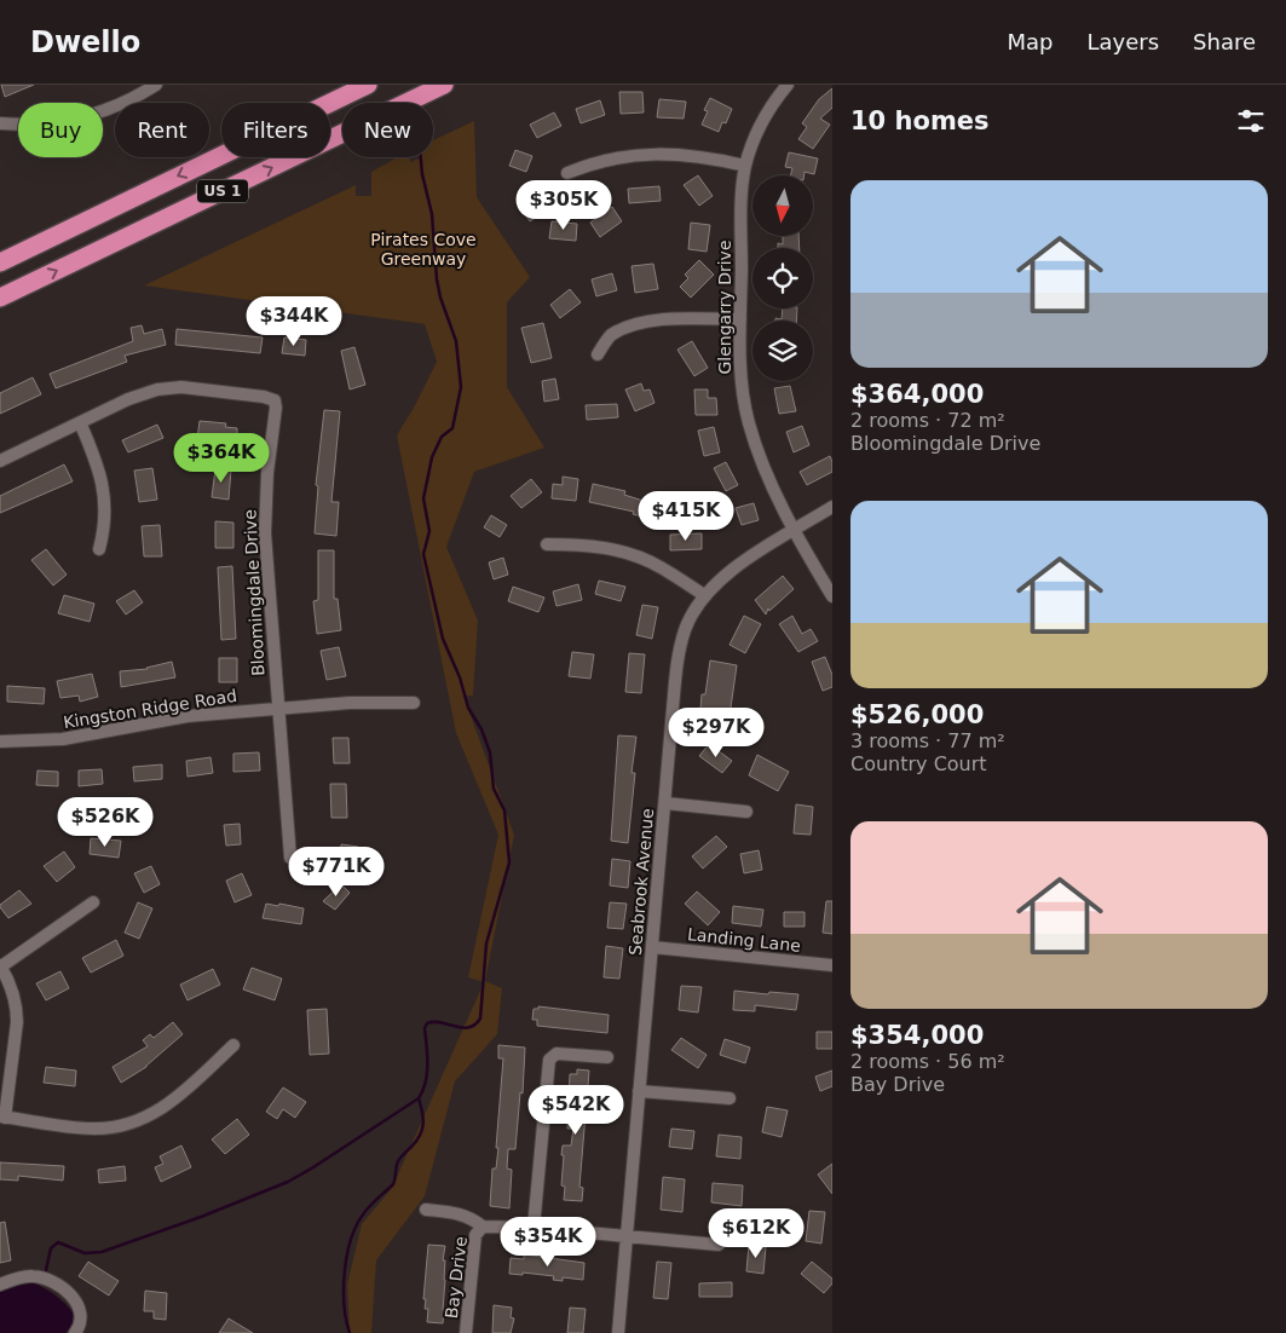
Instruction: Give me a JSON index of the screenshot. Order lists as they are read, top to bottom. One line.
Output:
{"streets":{"highway":["US 1"],"street":["Glengarry Drive","Bloomingdale Drive","Kingston Ridge Road","Seabrook Avenue","Landing Lane","Bay Drive"]},"crossings":[["Glengarry Drive","Seabrook Avenue"],["Bloomingdale Drive","Kingston Ridge Road"],["Seabrook Avenue","Landing Lane"],["Seabrook Avenue","Bay Drive"]],"parks":["Pirates Cove Greenway"],"north":"bottom","page":{"header":"Dwello","nav":["Map","Layers","Share"],"heading":"10 homes","chip":["Buy","Rent","Filters","New"],"list":[{"name":"$364,000","note":"2 rooms · 72 m² · Bloomingdale Drive"},{"name":"$526,000","note":"3 rooms · 77 m² · Country Court"},{"name":"$354,000","note":"2 rooms · 56 m² · Bay Drive"}],"price":["$305K","$344K","$364K","$415K","$297K","$526K","$771K","$542K","$612K","$354K"]}}
